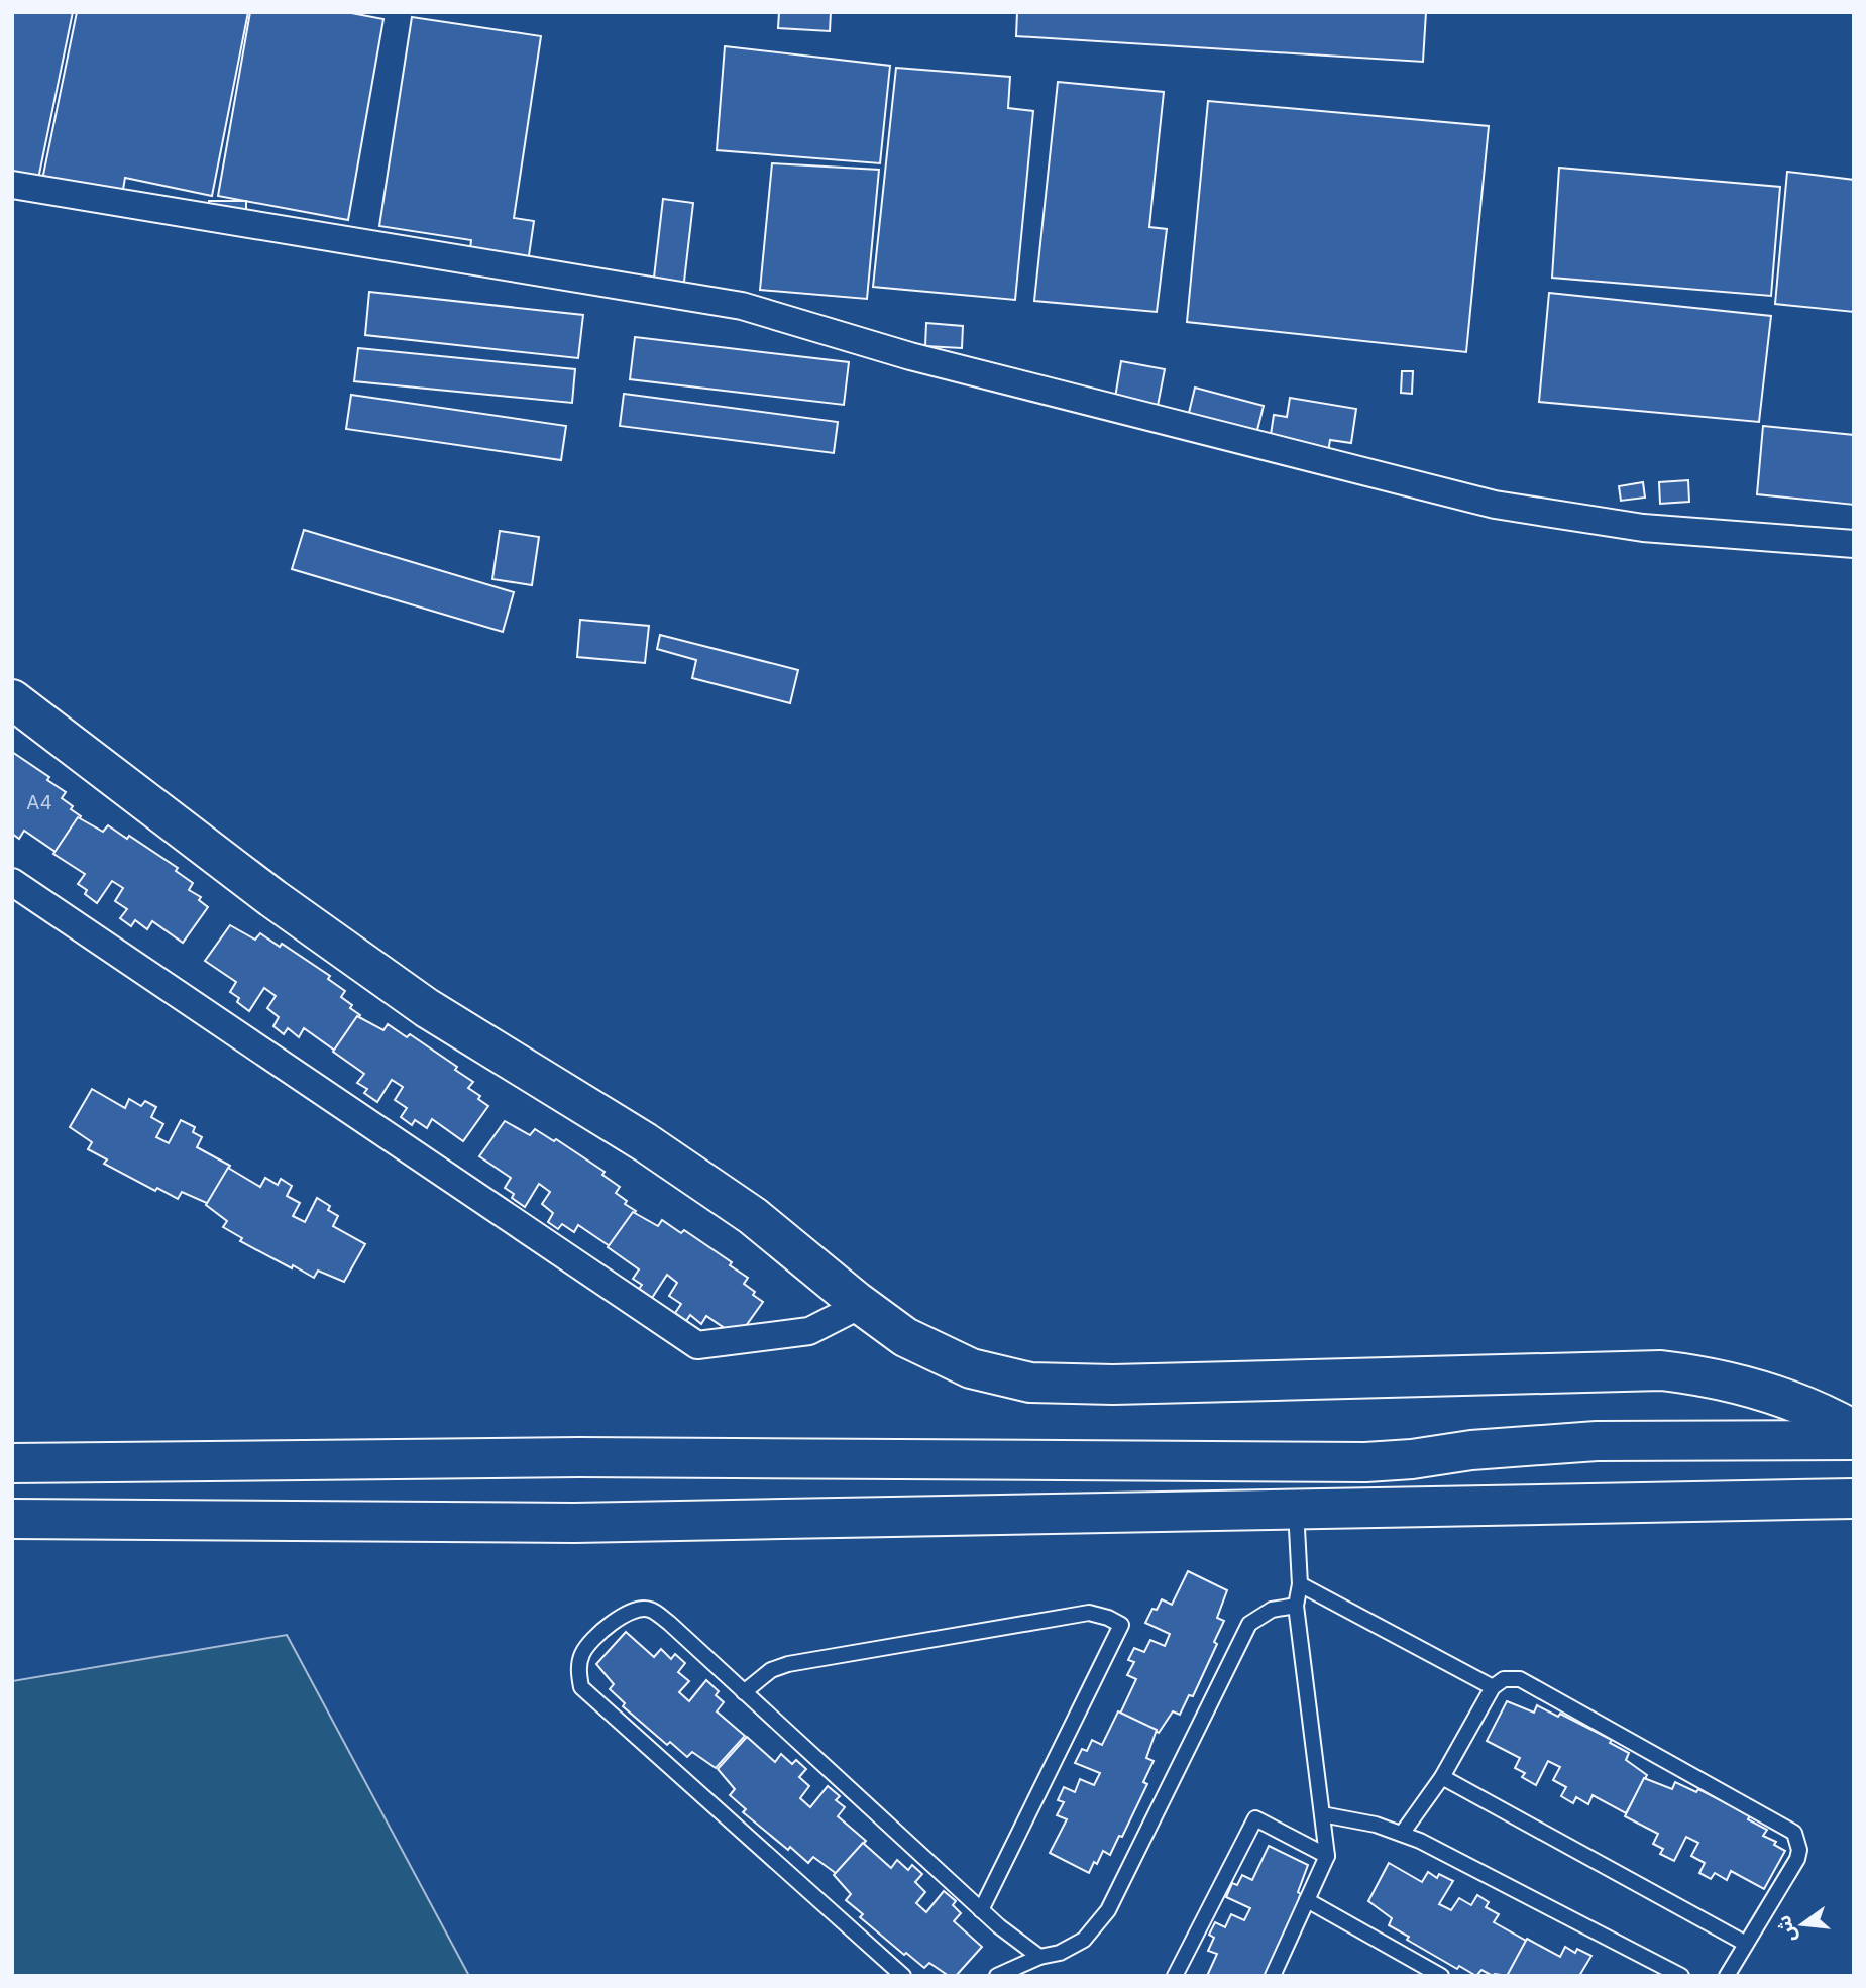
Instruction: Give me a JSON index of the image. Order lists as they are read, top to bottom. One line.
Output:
{"house_numbers":["A4"],"north":"left"}
